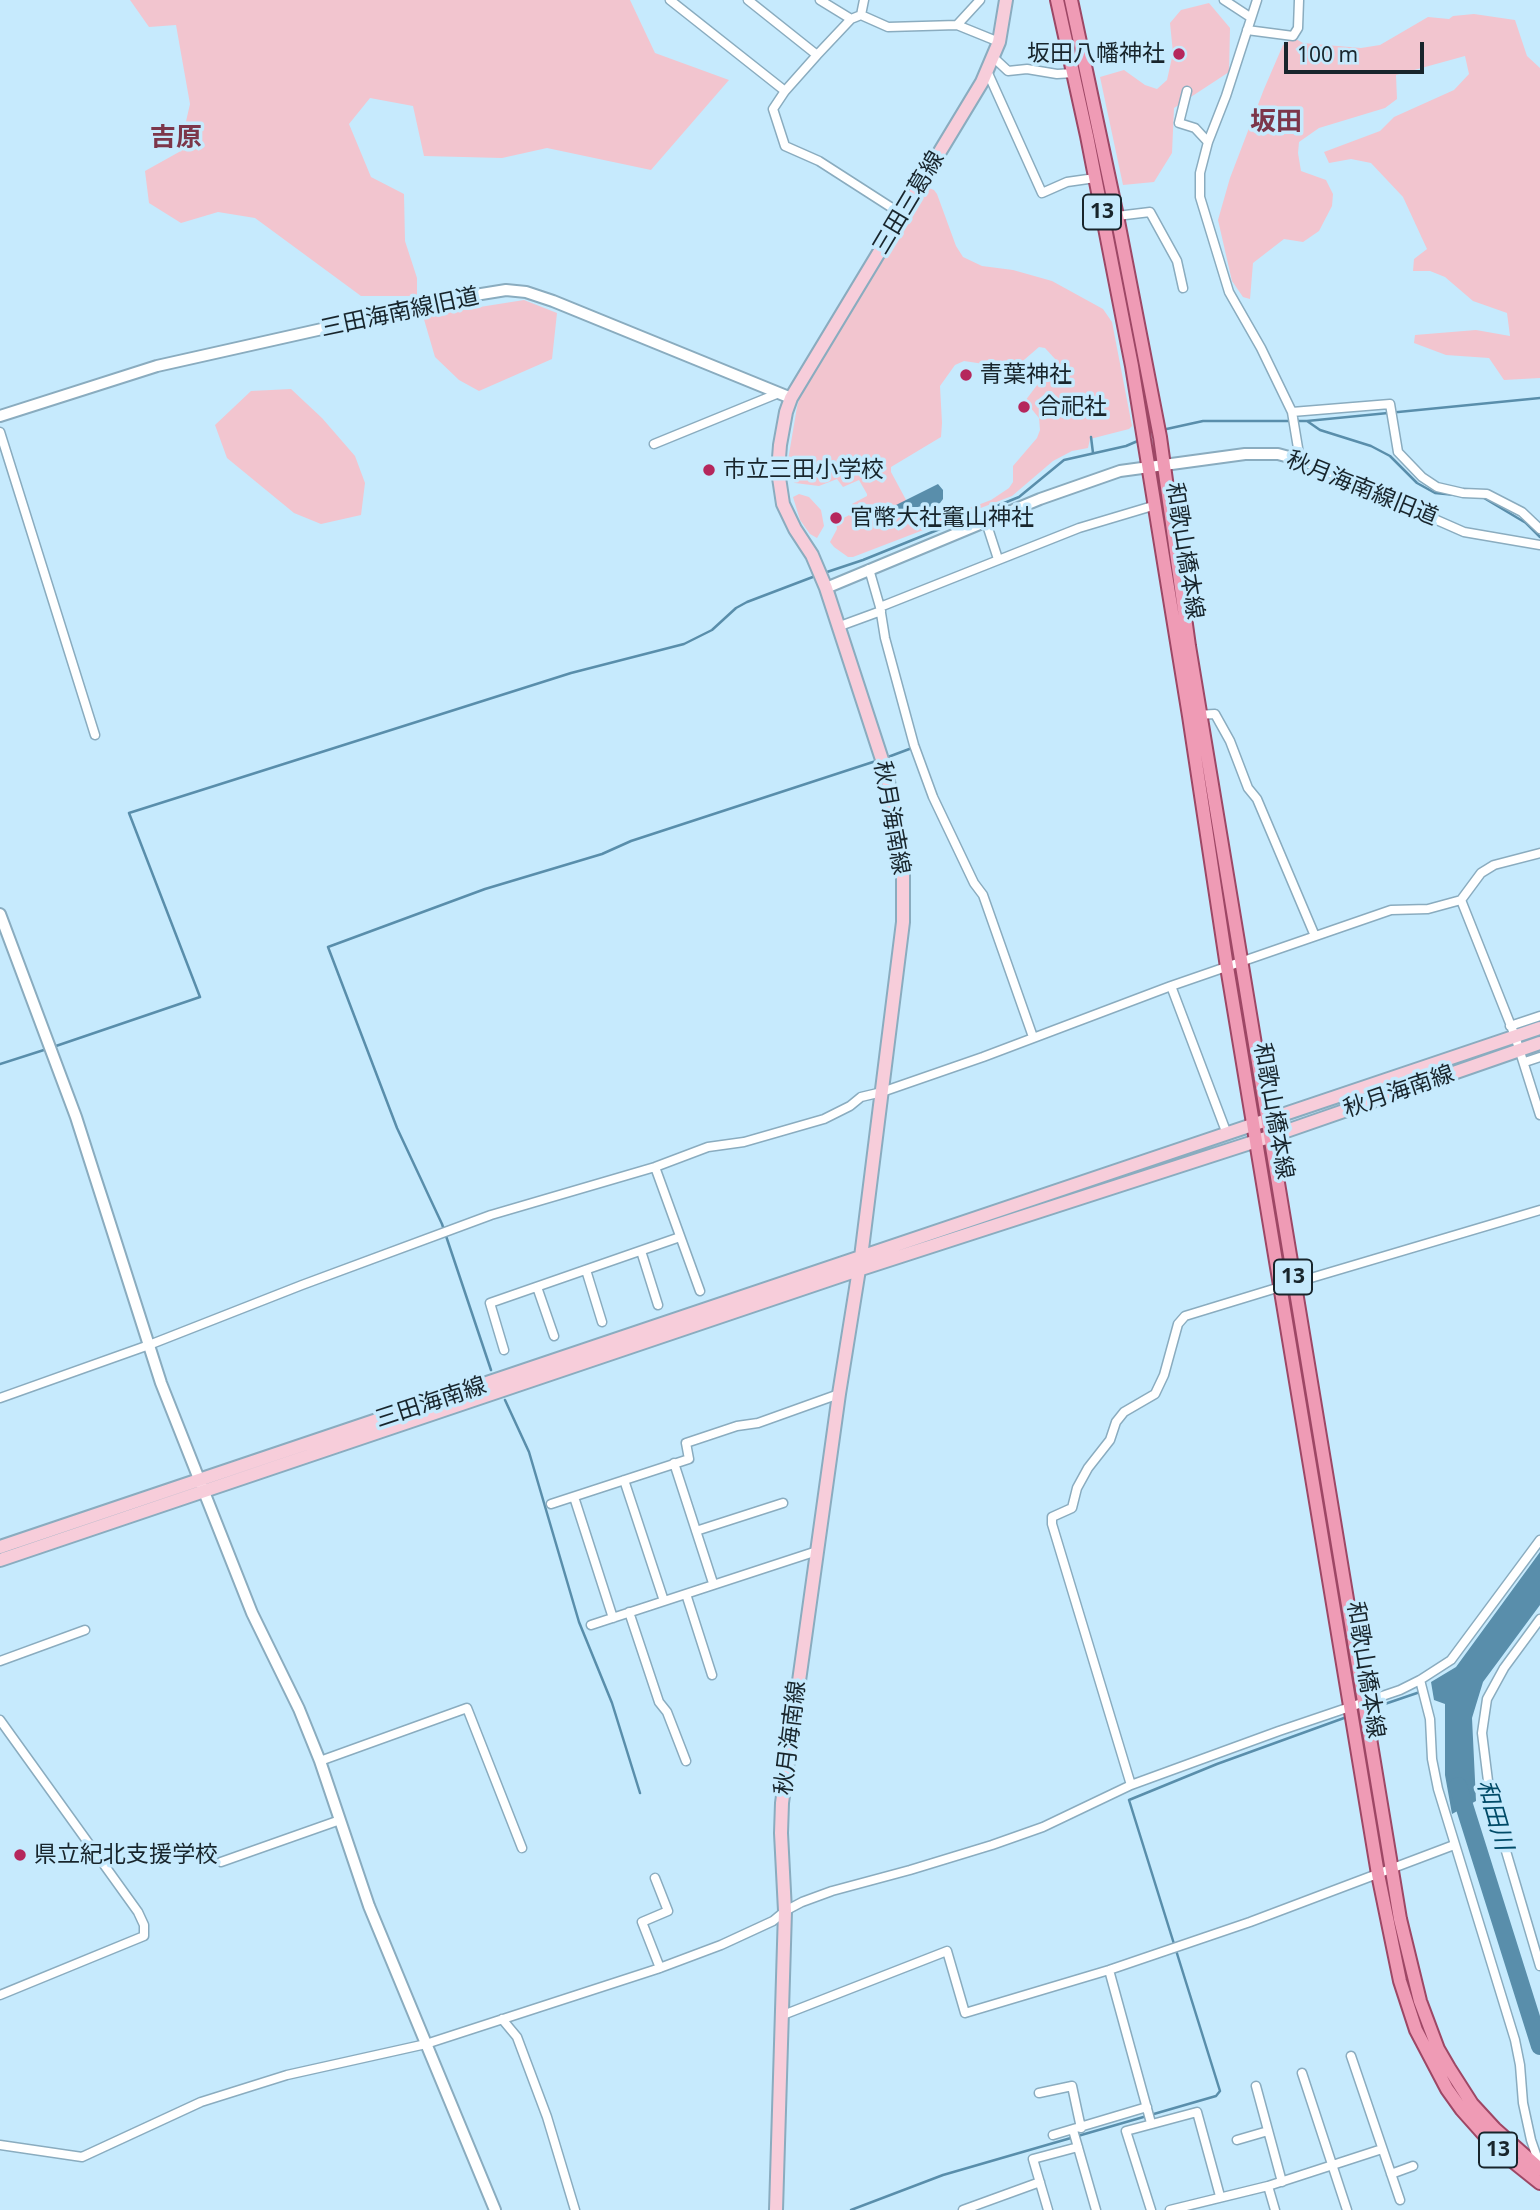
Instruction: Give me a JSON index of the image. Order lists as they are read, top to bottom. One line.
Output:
{"streets":{"main road":["三田三葛線","13","和歌山橋本線","秋月海南線","三田海南線"],"street":["三田海南線旧道","秋月海南線旧道"]},"crossings":[["三田三葛線","三田海南線旧道"],["三田三葛線","秋月海南線"],["三田海南線旧道","秋月海南線"],["秋月海南線旧道","和歌山橋本線"],["秋月海南線旧道","秋月海南線"],["和歌山橋本線","秋月海南線"],["秋月海南線","三田海南線"]],"districts":["坂田","吉原"],"water":["和田川"],"places":["坂田八幡神社","青葉神社","合祀社","市立三田小学校","官幣大社竃山神社","県立紀北支援学校"],"scale_bar":"100 m"}
